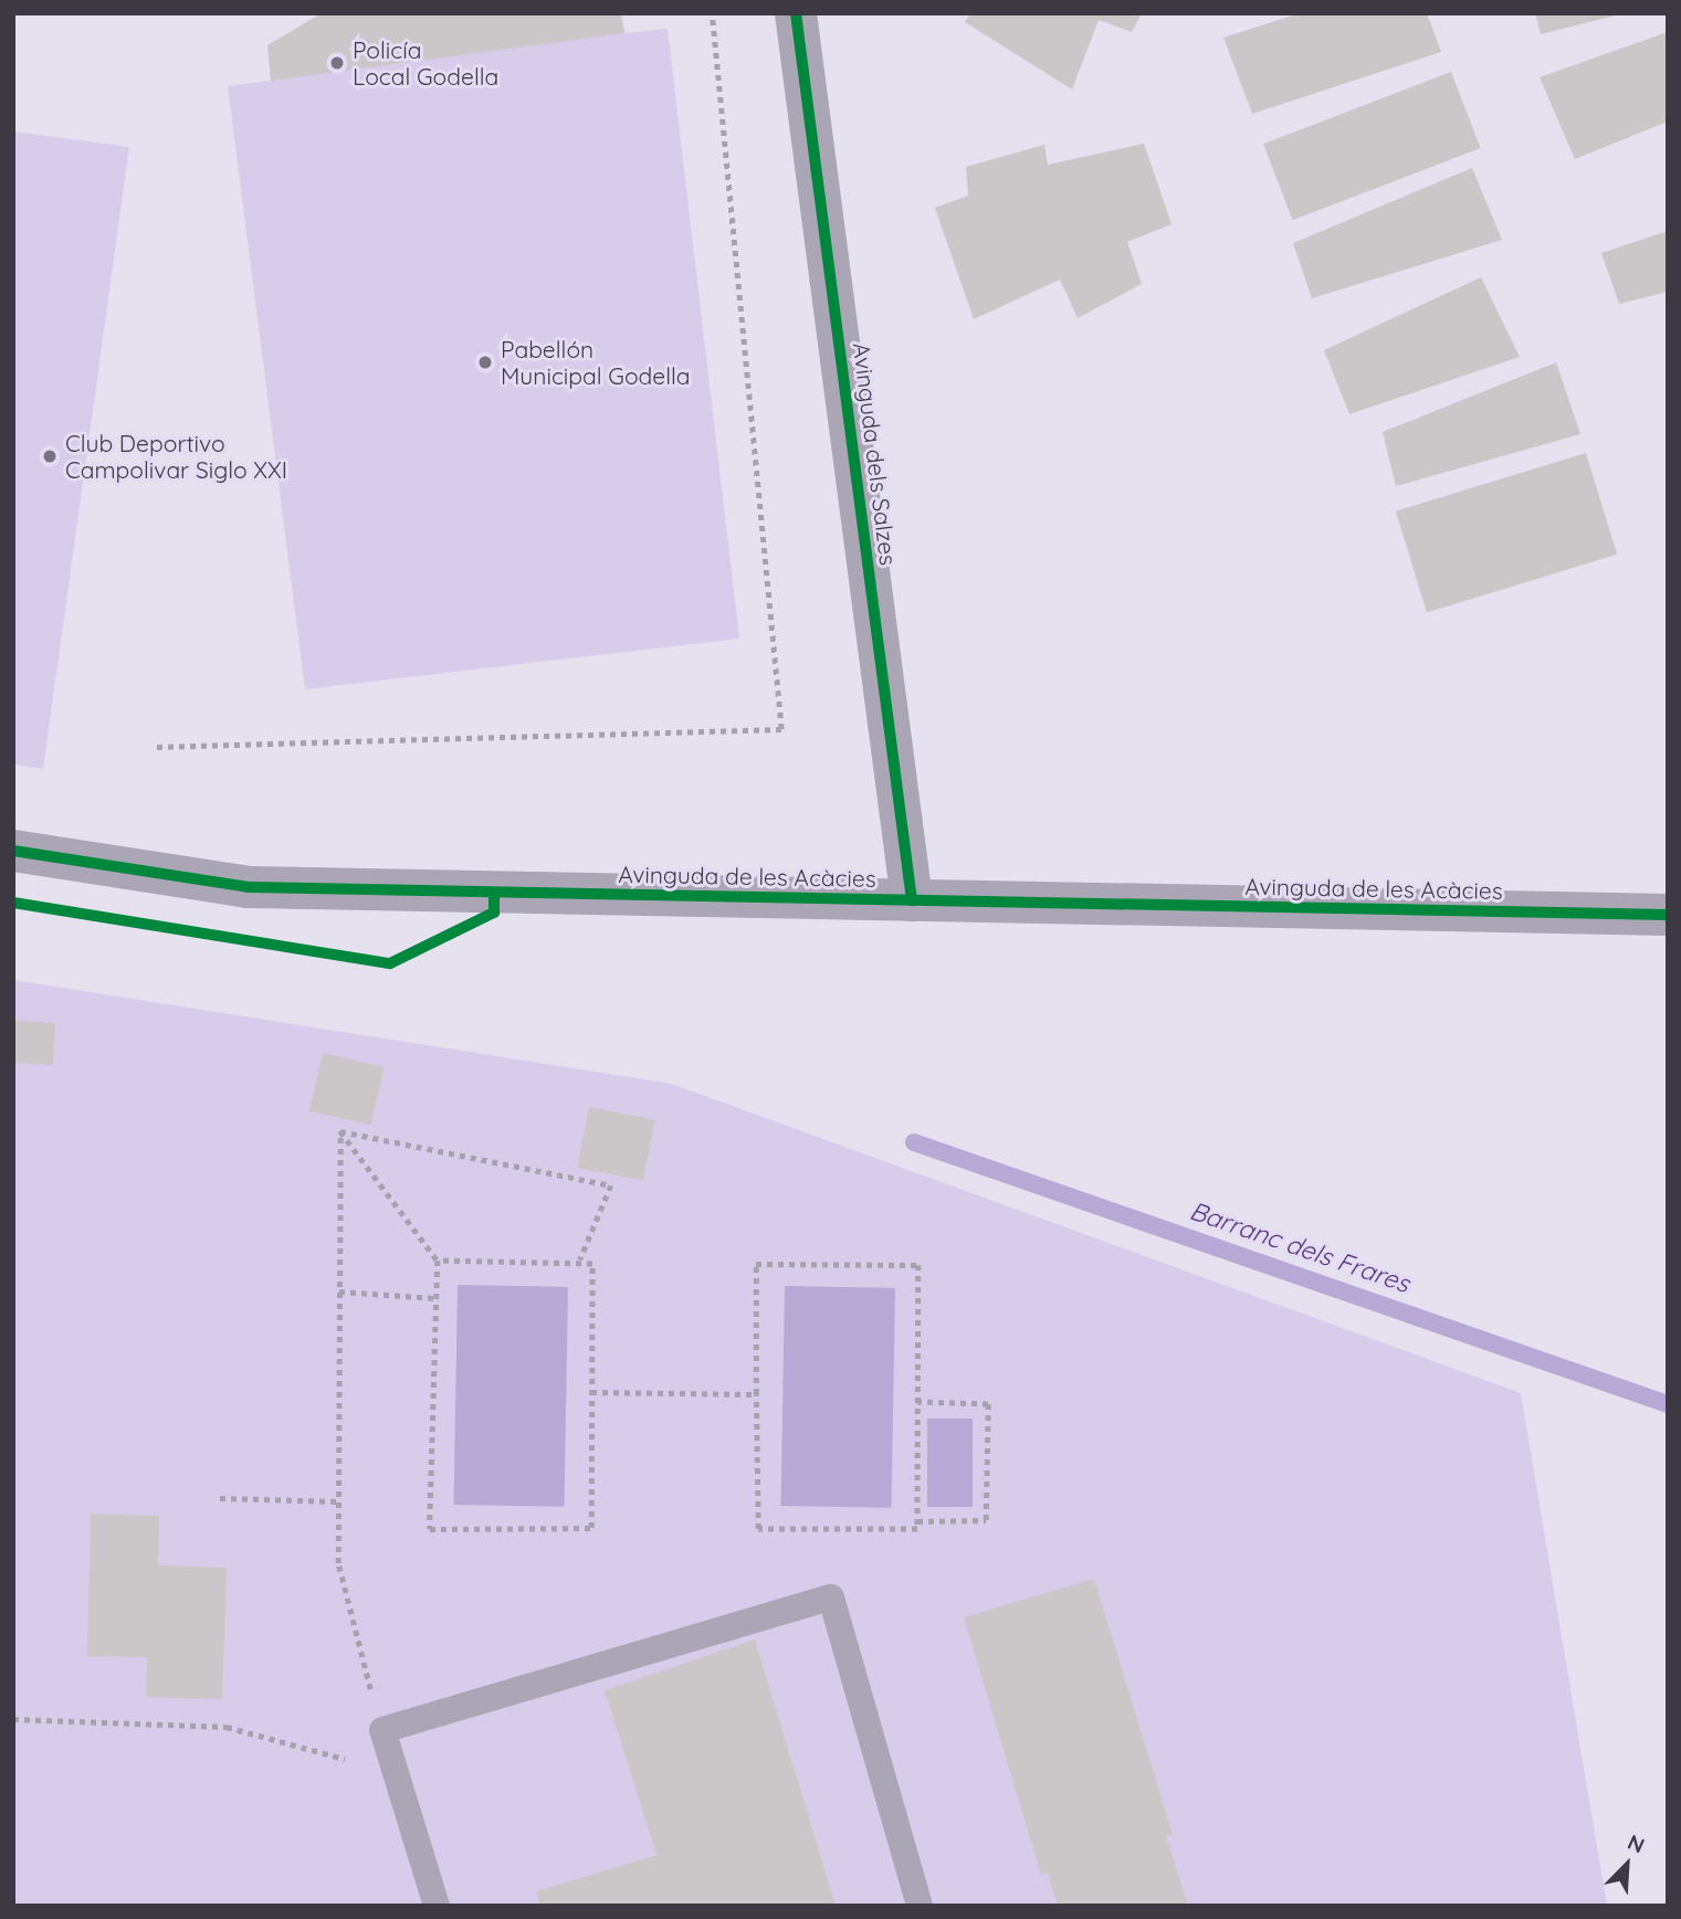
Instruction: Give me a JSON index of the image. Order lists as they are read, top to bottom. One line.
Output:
{"streets":{"street":["Avinguda dels Salzes","Avinguda de les Acàcies"]},"crossings":[["Avinguda dels Salzes","Avinguda de les Acàcies"]],"water":["Barranc dels Frares"],"places":["Policía Local Godella","Pabellón Municipal Godella","Club Deportivo Campolivar Siglo XXI"],"north":"top right"}
